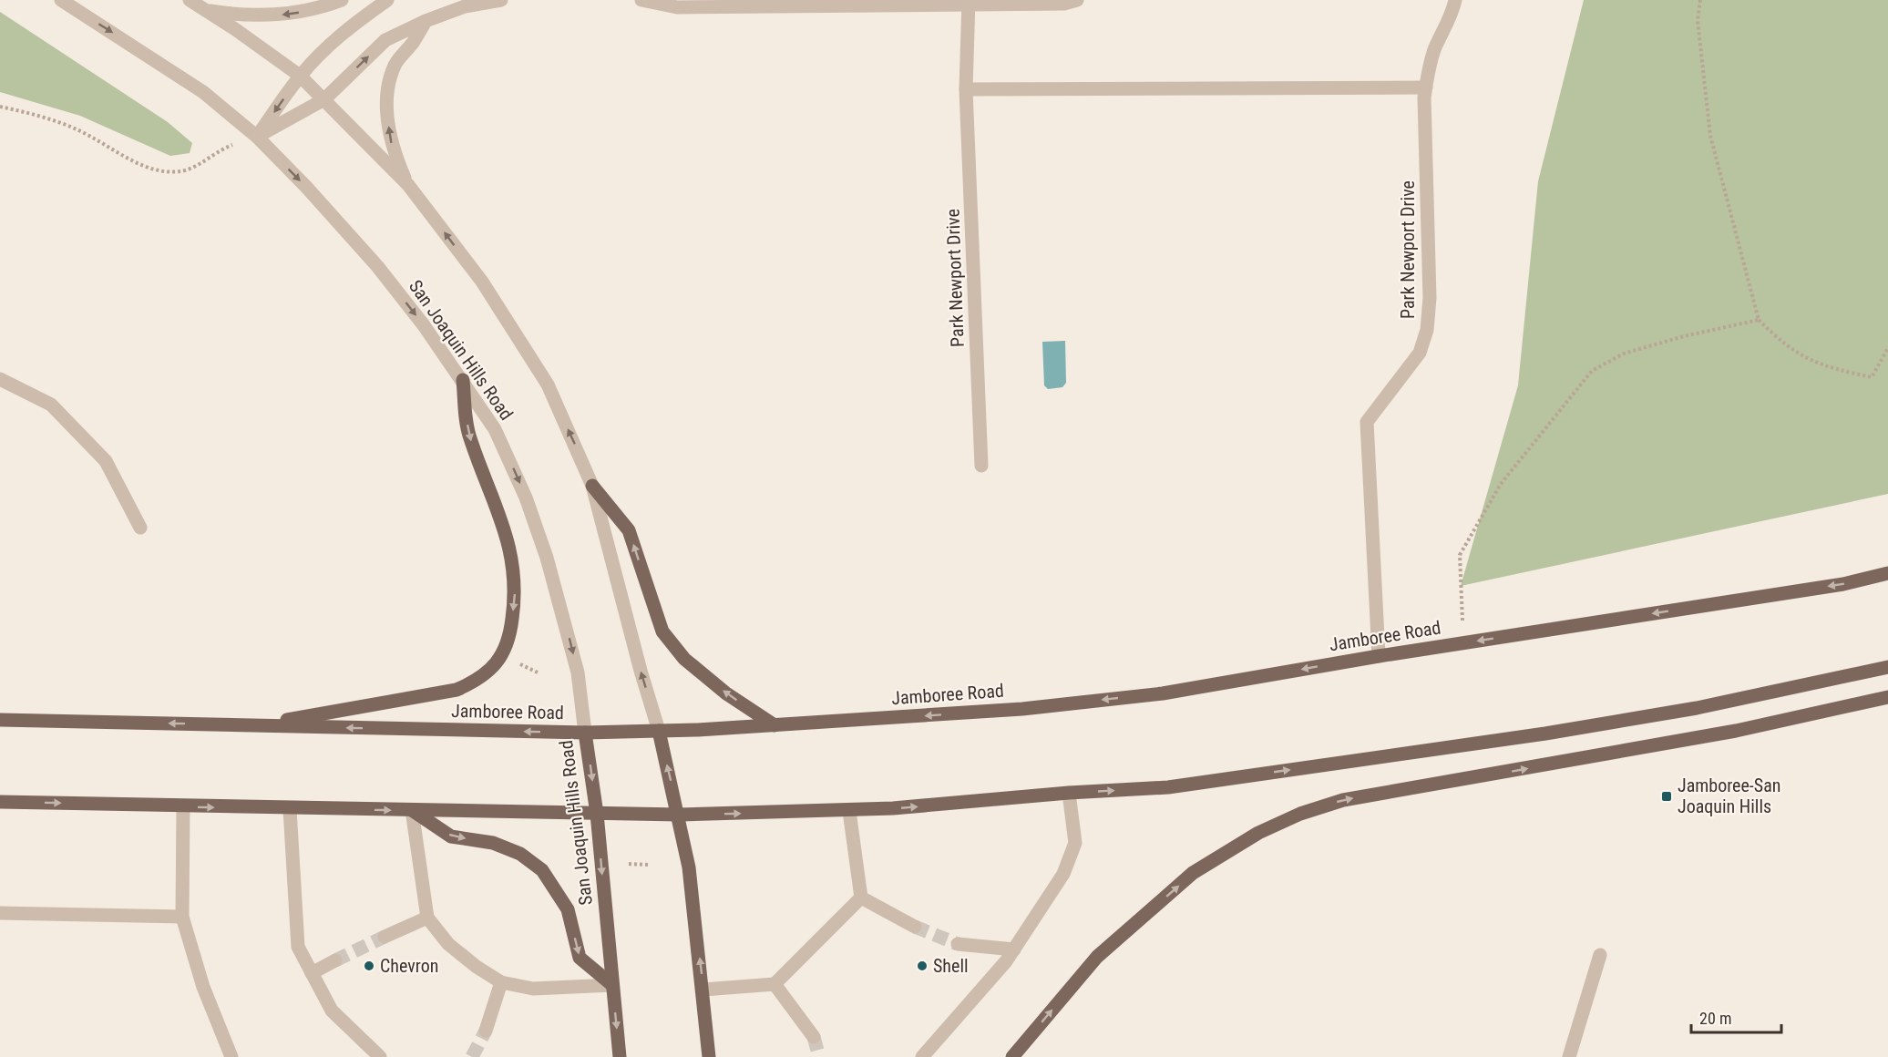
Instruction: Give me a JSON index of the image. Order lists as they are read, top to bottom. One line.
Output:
{"streets":{"main road":["San Joaquin Hills Road","Jamboree Road"],"street":["Park Newport Drive"]},"crossings":[["Park Newport Drive","Jamboree Road"],["San Joaquin Hills Road","Jamboree Road"]],"places":{"transit":["Jamboree-San Joaquin Hills"],"other":["Chevron","Shell"]},"scale_bar":"20 m"}
